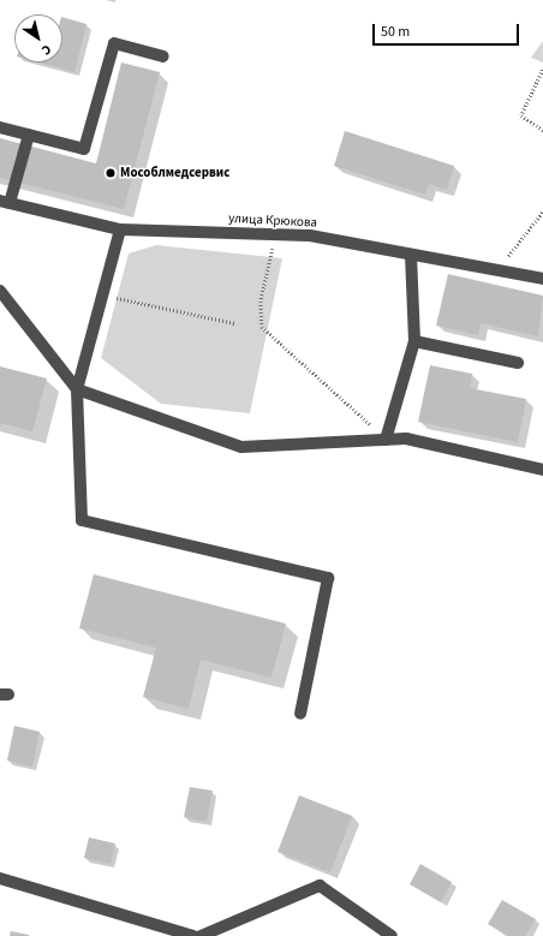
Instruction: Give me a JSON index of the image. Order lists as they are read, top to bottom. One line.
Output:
{"streets":{"street":["улица Крюкова"]},"places":["Мособлмедсервис"],"scale_bar":"50 m","north":"bottom right"}
